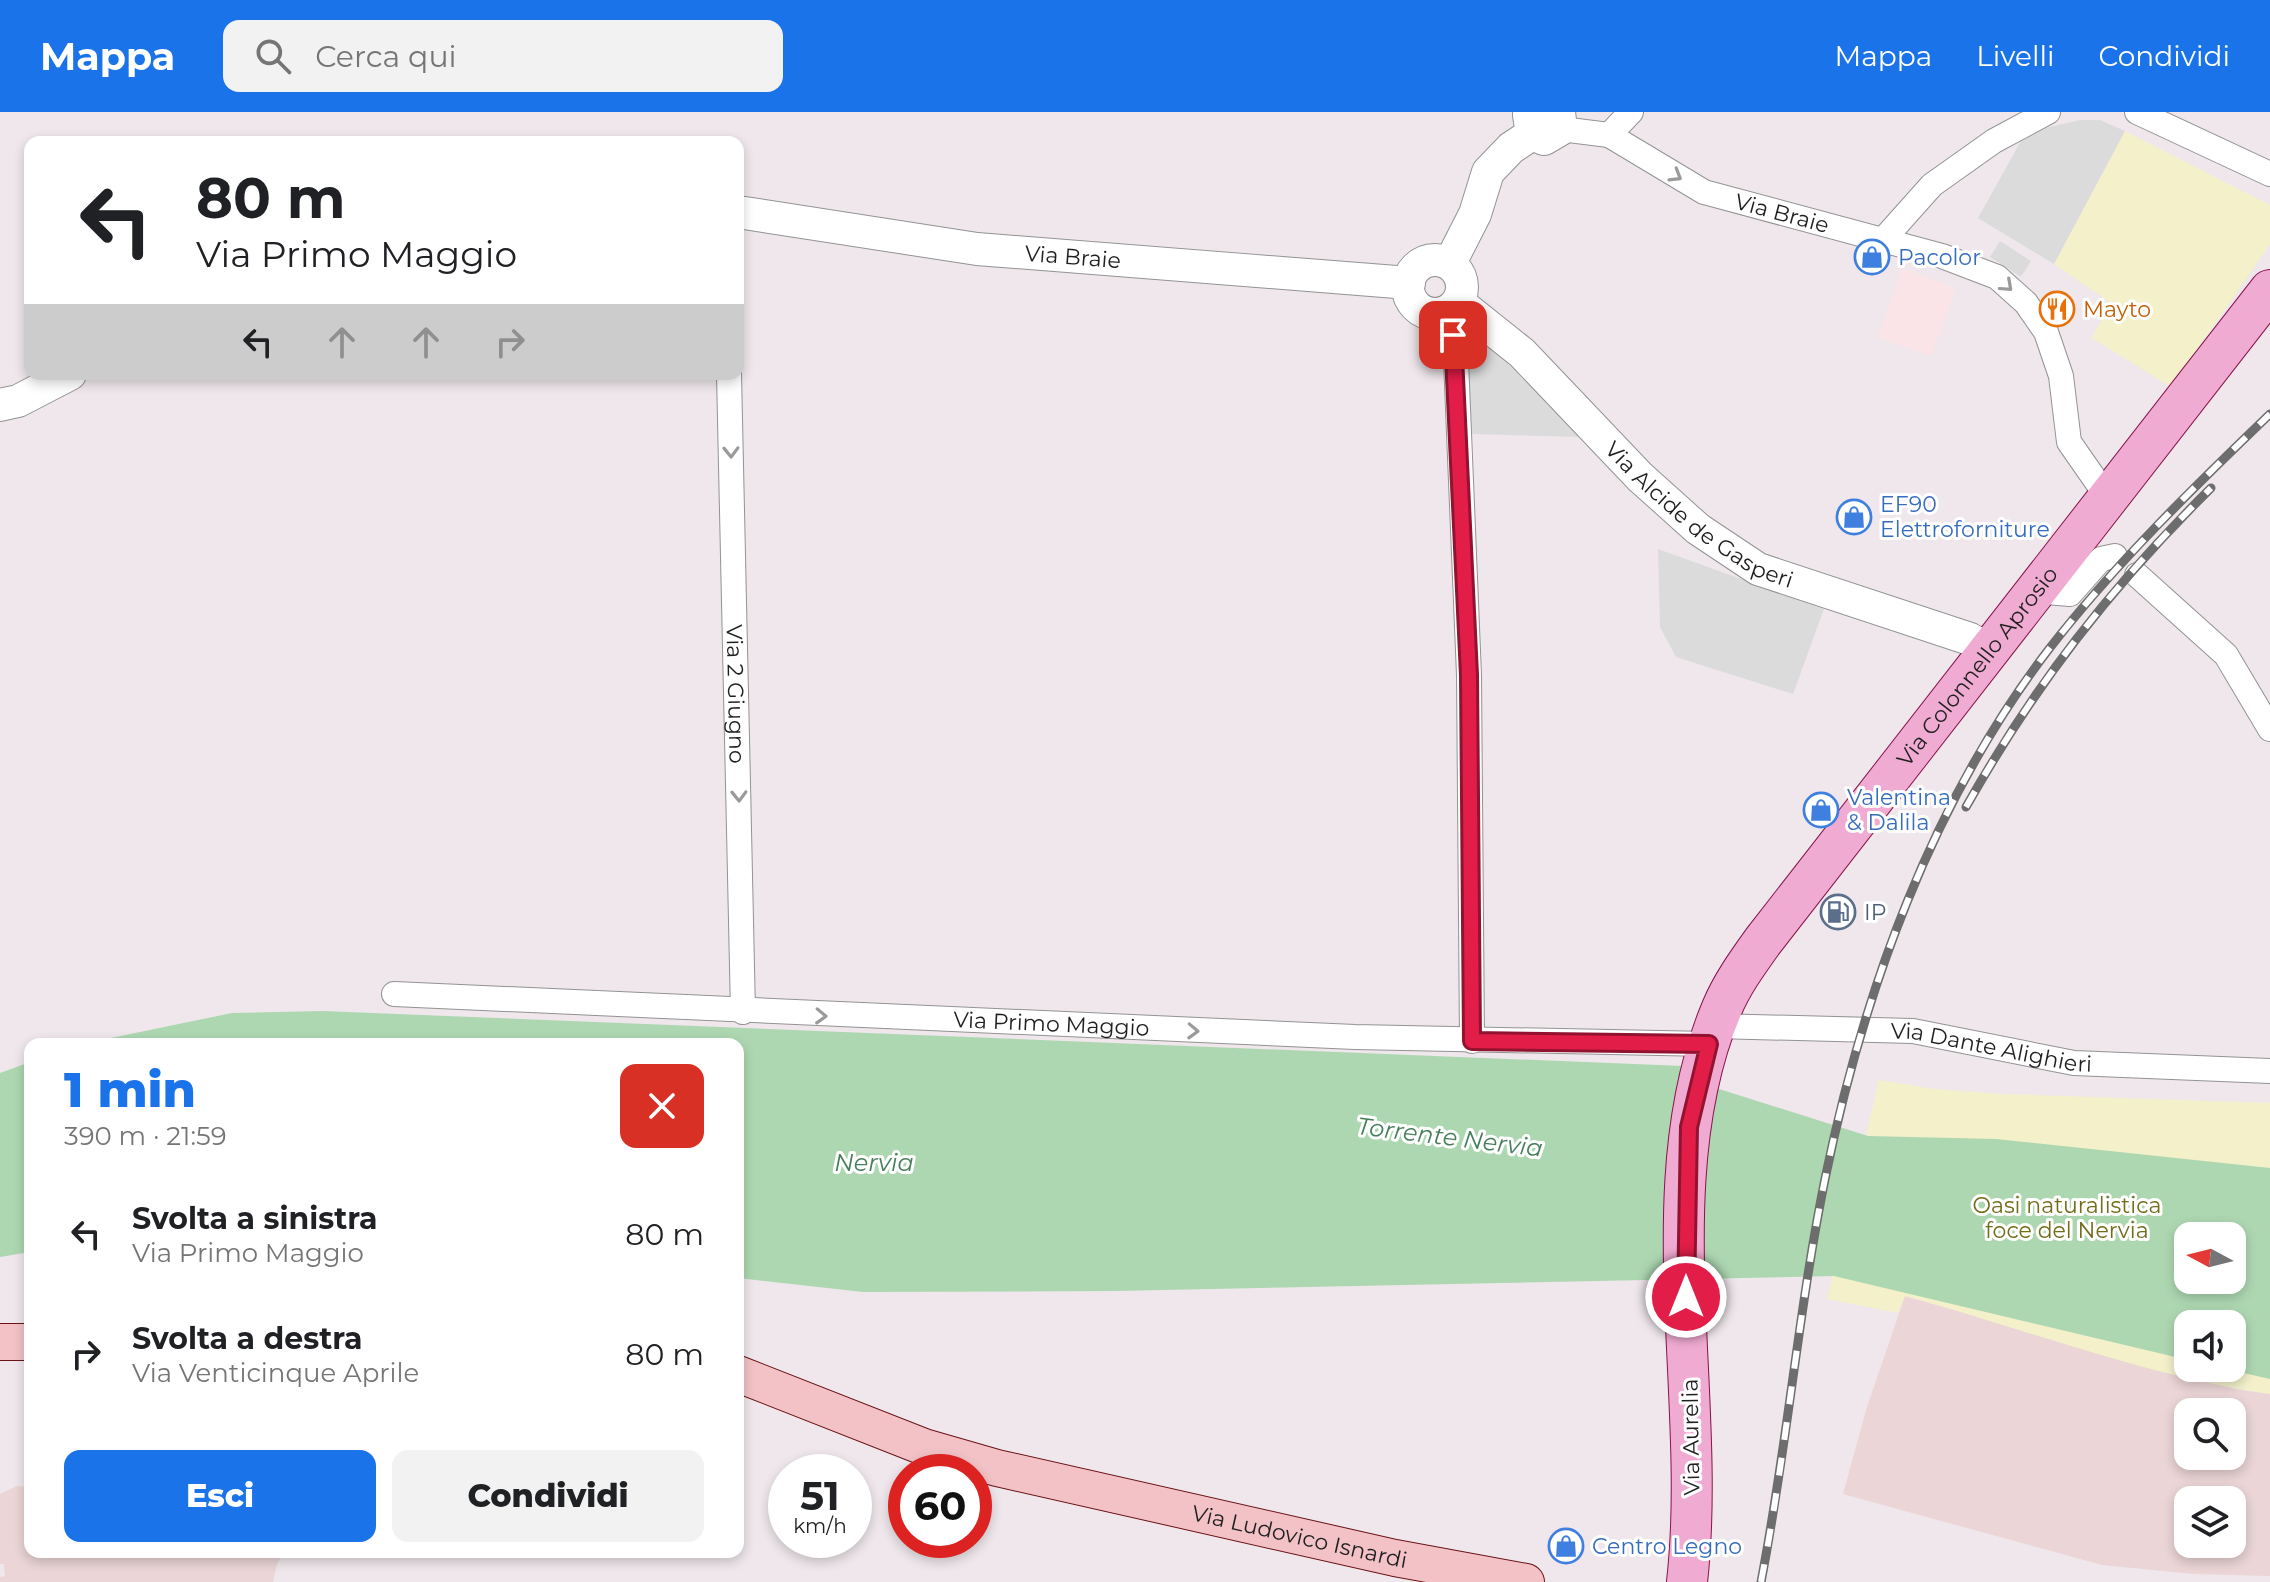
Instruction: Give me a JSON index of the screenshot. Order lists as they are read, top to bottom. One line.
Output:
{"streets":{"main road":["Via Colonnello Aprosio","Via Aurelia","Via Ludovico Isnardi"],"street":["Via Braie","Via Alcide de Gasperi","Via 2 Giugno","Via Primo Maggio","Via Dante Alighieri"]},"crossings":[["Via Braie","Via Alcide de Gasperi"],["Via Braie","Via Colonnello Aprosio"],["Via Alcide de Gasperi","Via Colonnello Aprosio"],["Via Colonnello Aprosio","Via Primo Maggio"],["Via Colonnello Aprosio","Via Dante Alighieri"],["Via Colonnello Aprosio","Via Aurelia"],["Via 2 Giugno","Via Primo Maggio"],["Via Primo Maggio","Via Dante Alighieri"],["Via Primo Maggio","Via Aurelia"],["Via Dante Alighieri","Via Aurelia"]],"one_way":["Via Braie","Via 2 Giugno","Via Primo Maggio"],"water":["Torrente Nervia","Nervia"],"parks":["Oasi naturalistica foce del Nervia"],"places":{"shop":["Pacolor","EF90 Elettroforniture","Valentina & Dalila","Centro Legno"],"restaurant":["Mayto"],"fuel station":["IP"]},"north":"left","page":{"header":"Mappa","search":"Cerca qui","nav":["Mappa","Livelli","Condividi"],"turn":["80 m","Via Primo Maggio"],"heading":["1 min","390 m · 21:59"],"list":[{"name":"Svolta a sinistra","note":"Via Primo Maggio","value":"80 m"},{"name":"Svolta a destra","note":"Via Venticinque Aprile","value":"80 m"}],"buttons":["Esci","Condividi"],"speed":"51 km/h","limit":"60"}}
